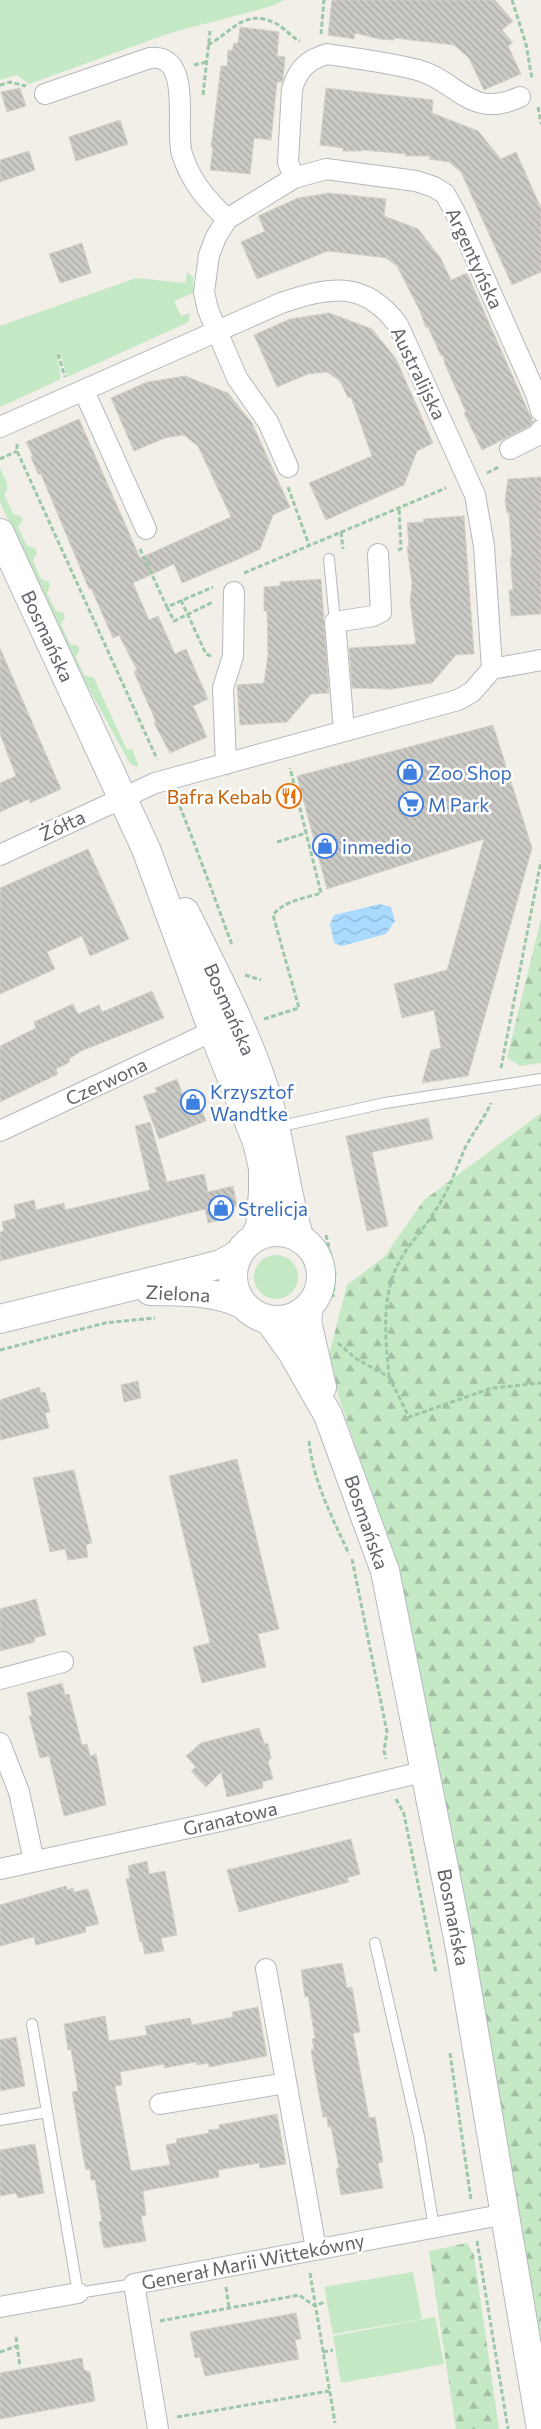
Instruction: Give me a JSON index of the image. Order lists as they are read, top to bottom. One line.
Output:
{"streets":{"street":["Argentyńska","Australijska","Bosmańska","Żółta","Czerwona","Zielona","Granatowa","Generał Marii Wittekówny"]},"crossings":[["Bosmańska","Żółta"],["Bosmańska","Czerwona"],["Bosmańska","Zielona"],["Bosmańska","Granatowa"],["Bosmańska","Generał Marii Wittekówny"]],"places":{"shop":["Zoo Shop","inmedio","Krzysztof Wandtke","Strelicja"],"restaurant":["Bafra Kebab"],"supermarket":["M Park"]}}
